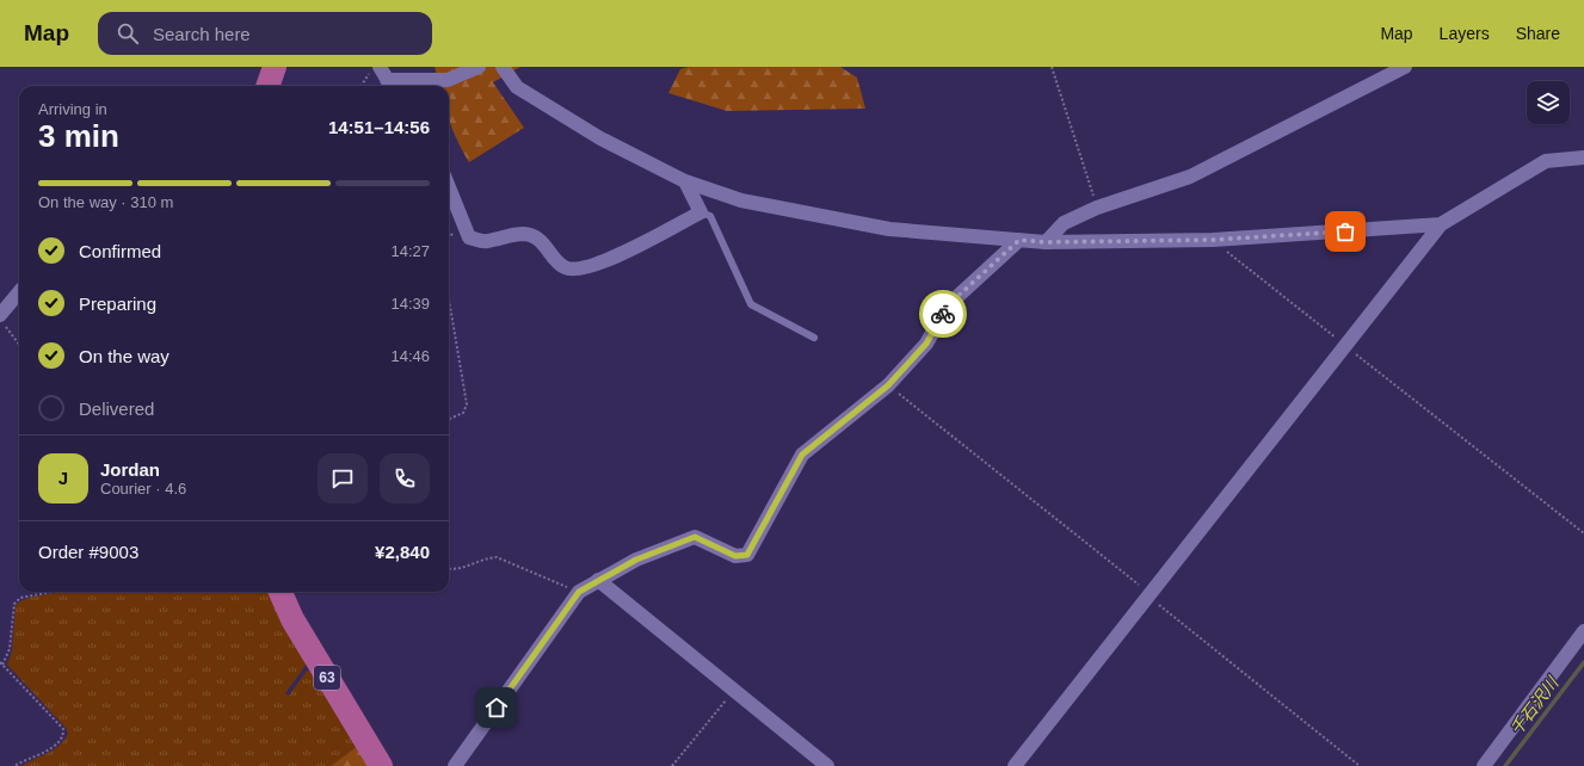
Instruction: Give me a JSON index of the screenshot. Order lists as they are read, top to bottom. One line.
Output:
{"streets":{"main road":["63"]},"water":["千石沢川"],"page":{"header":"Map","search":"Search here","nav":["Map","Layers","Share"],"heading":["3 min","Arriving in","14:51–14:56"],"panel":["Jordan","Courier · 4.6","Order #9003","¥2,840"],"bar":"On the way · 310 m","list":[["Confirmed","14:27"],["Preparing","14:39"],["On the way","14:46"],"Delivered"],"round":"J"}}
